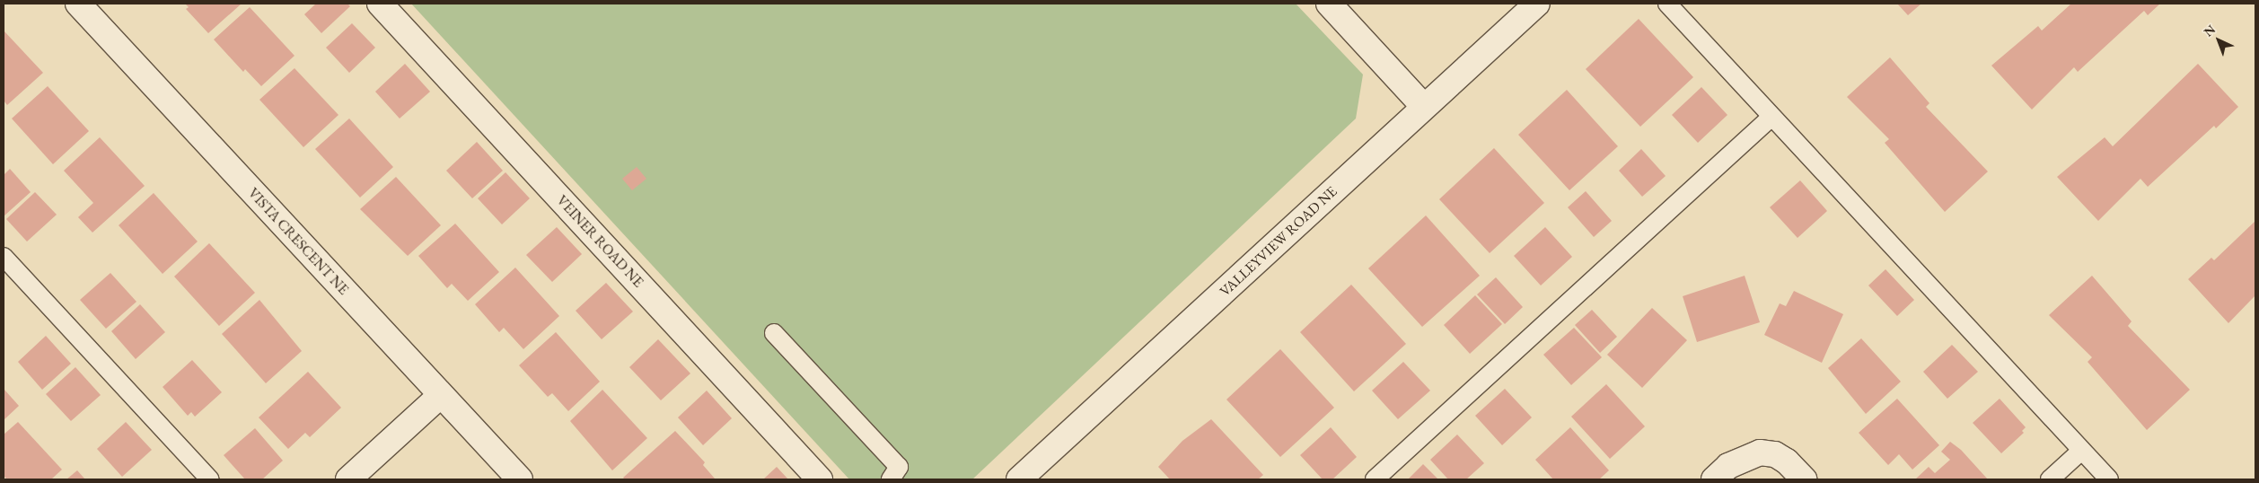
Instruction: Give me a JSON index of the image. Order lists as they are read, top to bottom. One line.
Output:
{"streets":{"street":["VISTA CRESCENT NE","VEINER ROAD NE","VALLEYVIEW ROAD NE"]},"north":"top left"}
